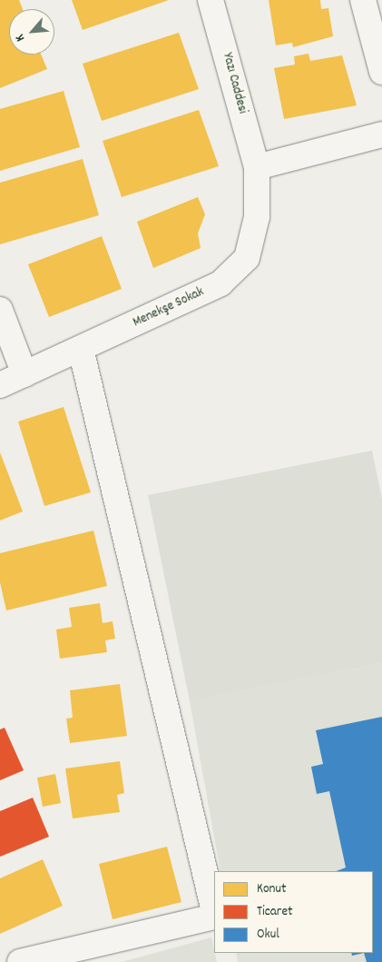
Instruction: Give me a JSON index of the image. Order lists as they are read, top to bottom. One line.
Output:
{"streets":{"street":["Yazı Caddesi","Menekşe Sokak"]},"crossings":[["Yazı Caddesi","Menekşe Sokak"]],"legend":["Konut","Ticaret","Okul"],"north":"bottom left"}
